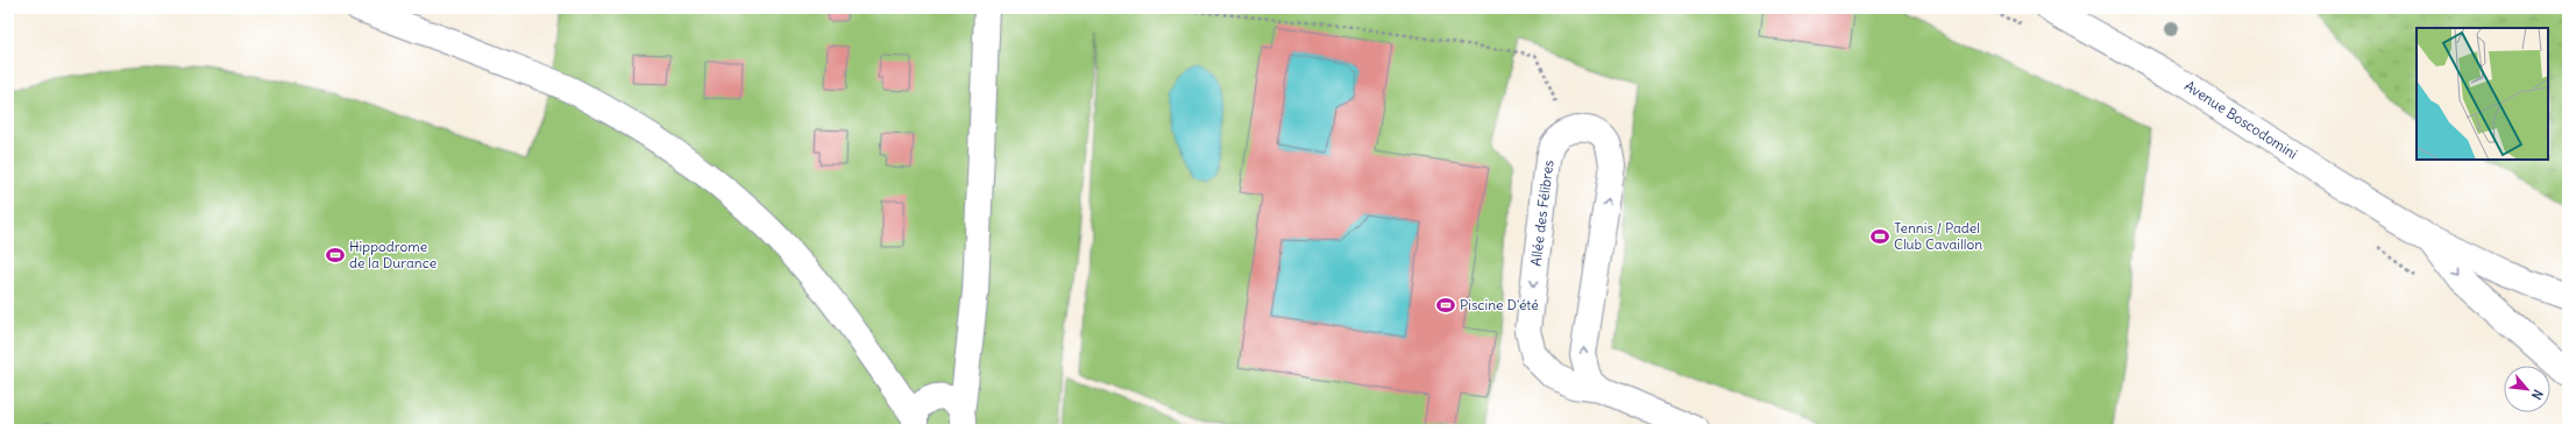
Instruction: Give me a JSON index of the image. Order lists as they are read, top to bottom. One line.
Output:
{"streets":{"main road":["Avenue Boscodomini","Allée des Félibres"]},"places":{"sports":["Tennis / Padel Club Cavaillon","Hippodrome de la Durance","Piscine D'été"]},"north":"bottom right"}
